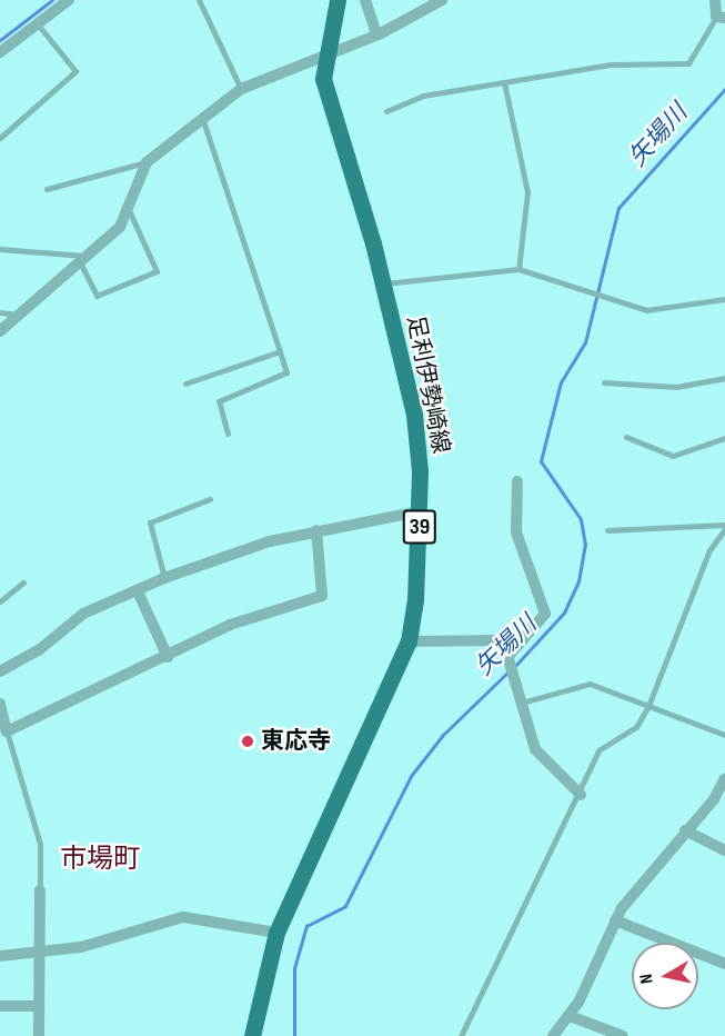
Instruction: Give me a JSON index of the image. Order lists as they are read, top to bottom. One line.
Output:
{"streets":{"main road":["足利伊勢崎線","39"]},"districts":["市場町"],"water":["矢場川"],"places":["東応寺"],"north":"left"}
